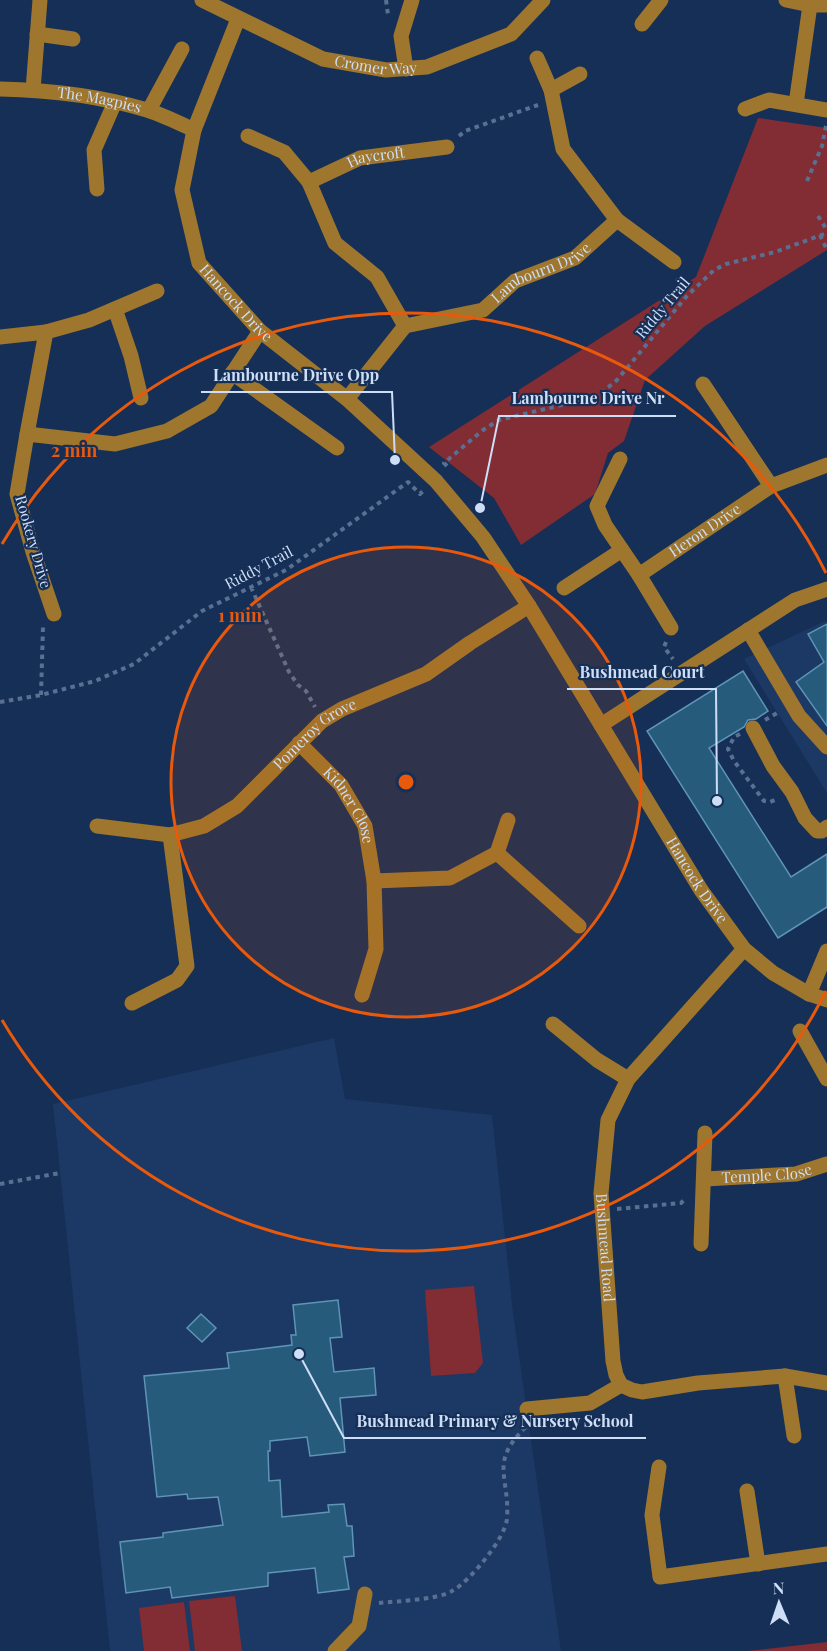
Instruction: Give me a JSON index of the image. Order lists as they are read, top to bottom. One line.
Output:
{"streets":{"street":["Cromer Way","The Magpies","Haycroft","Lambourn Drive","Hancock Drive","Heron Drive","Rookery Drive","Pomeroy Grove","Kidner Close","Temple Close","Bushmead Road"],"path":["Riddy Trail"]},"crossings":[["Cromer Way","Hancock Drive"],["The Magpies","Hancock Drive"],["Hancock Drive","Pomeroy Grove"],["Hancock Drive","Bushmead Road"],["Pomeroy Grove","Kidner Close"]],"places":["Lambourne Drive Opp","Lambourne Drive Nr","Bushmead Court","Bushmead Primary & Nursery School"],"north":"top","rings":["2 min","1 min"]}
